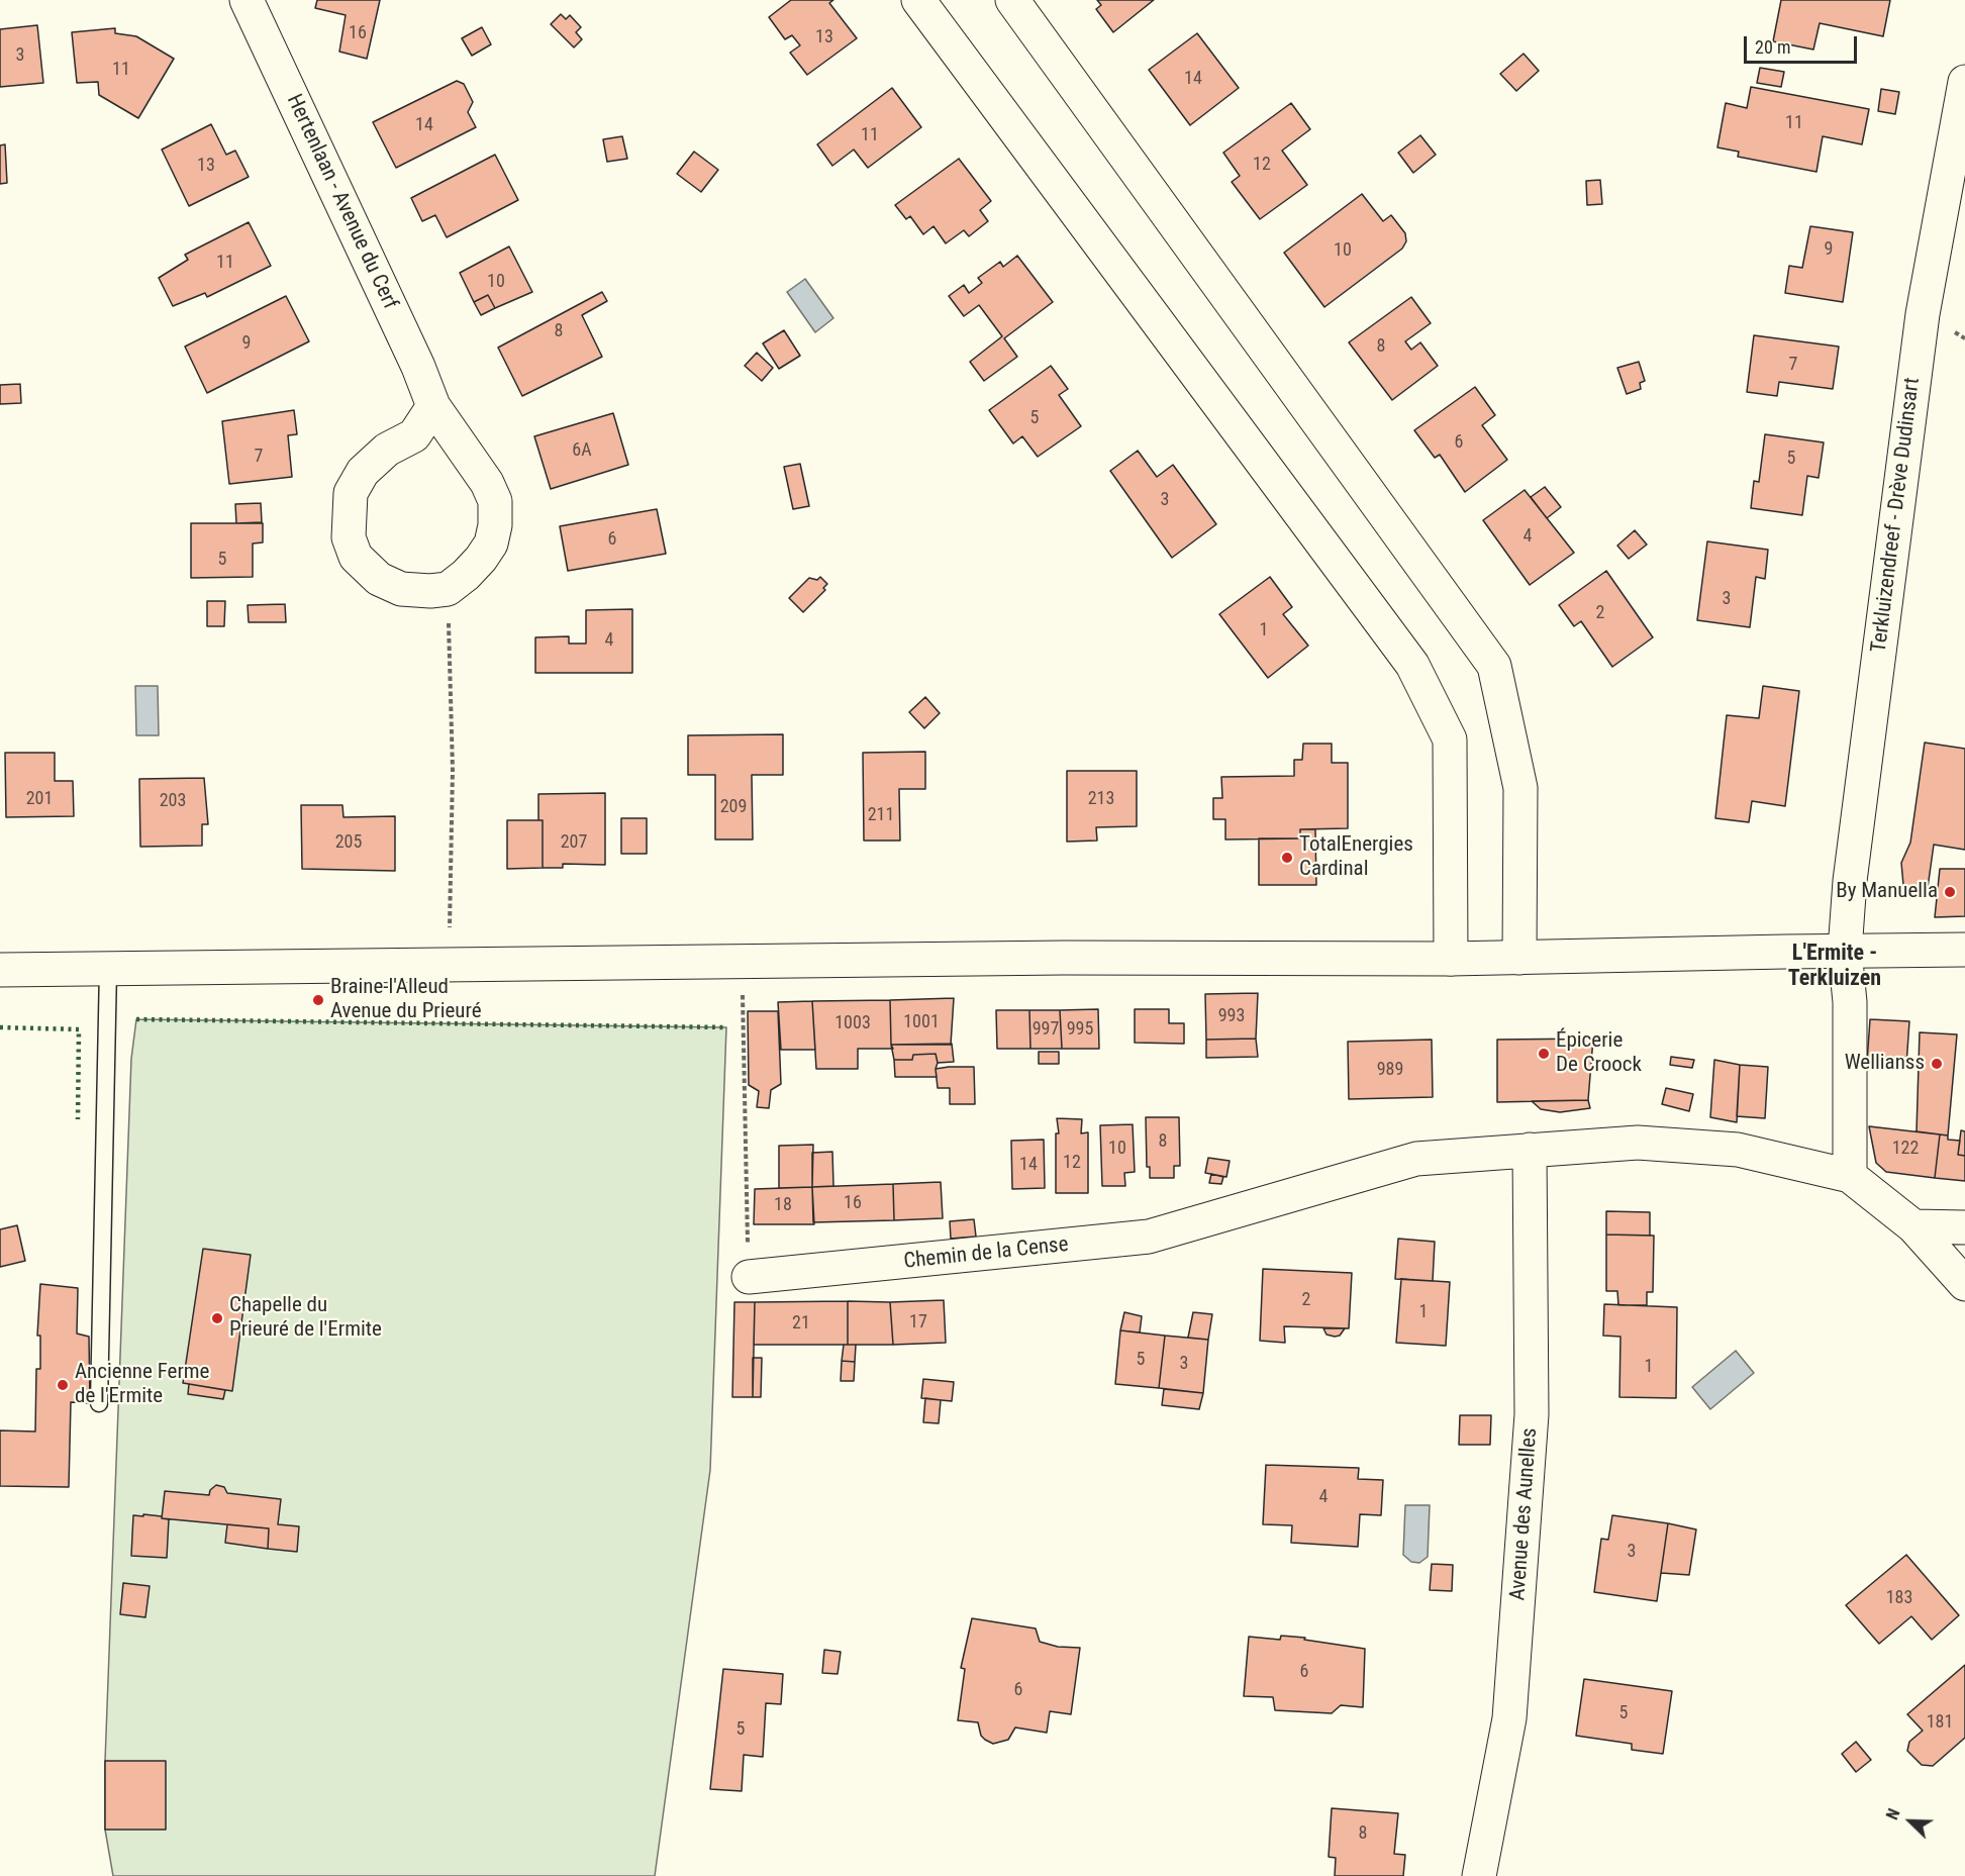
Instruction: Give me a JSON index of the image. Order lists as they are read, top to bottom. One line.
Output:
{"streets":{"street":["Hertenlaan - Avenue du Cerf","Terkluizendreef - Drève Dudinsart","Chemin de la Cense","Avenue des Aunelles"]},"crossings":[["Terkluizendreef - Drève Dudinsart","Chemin de la Cense"],["Chemin de la Cense","Avenue des Aunelles"]],"districts":["L'Ermite - Terkluizen"],"places":["TotalEnergies Cardinal","By Manuella","Braine-l'Alleud Avenue du Prieuré","Épicerie De Croock","Wellianss","Chapelle du Prieuré de l'Ermite","Ancienne Ferme de l'Ermite"],"house_numbers":["16","13","3","11","14","11","14","11","12","13","9","10","11","10","8","9","8","7","5","6","6A","7","5","3","4","6","5","3","2","1","4","201","213","203","209","211","205","207","993","1001","1003","997","995","989","8","10","122","12","14","16","18","2","1","17","21","5","3","1","4","3","183","6","6","5","181","5","8"],"scale_bar":"20 m","north":"top left"}
